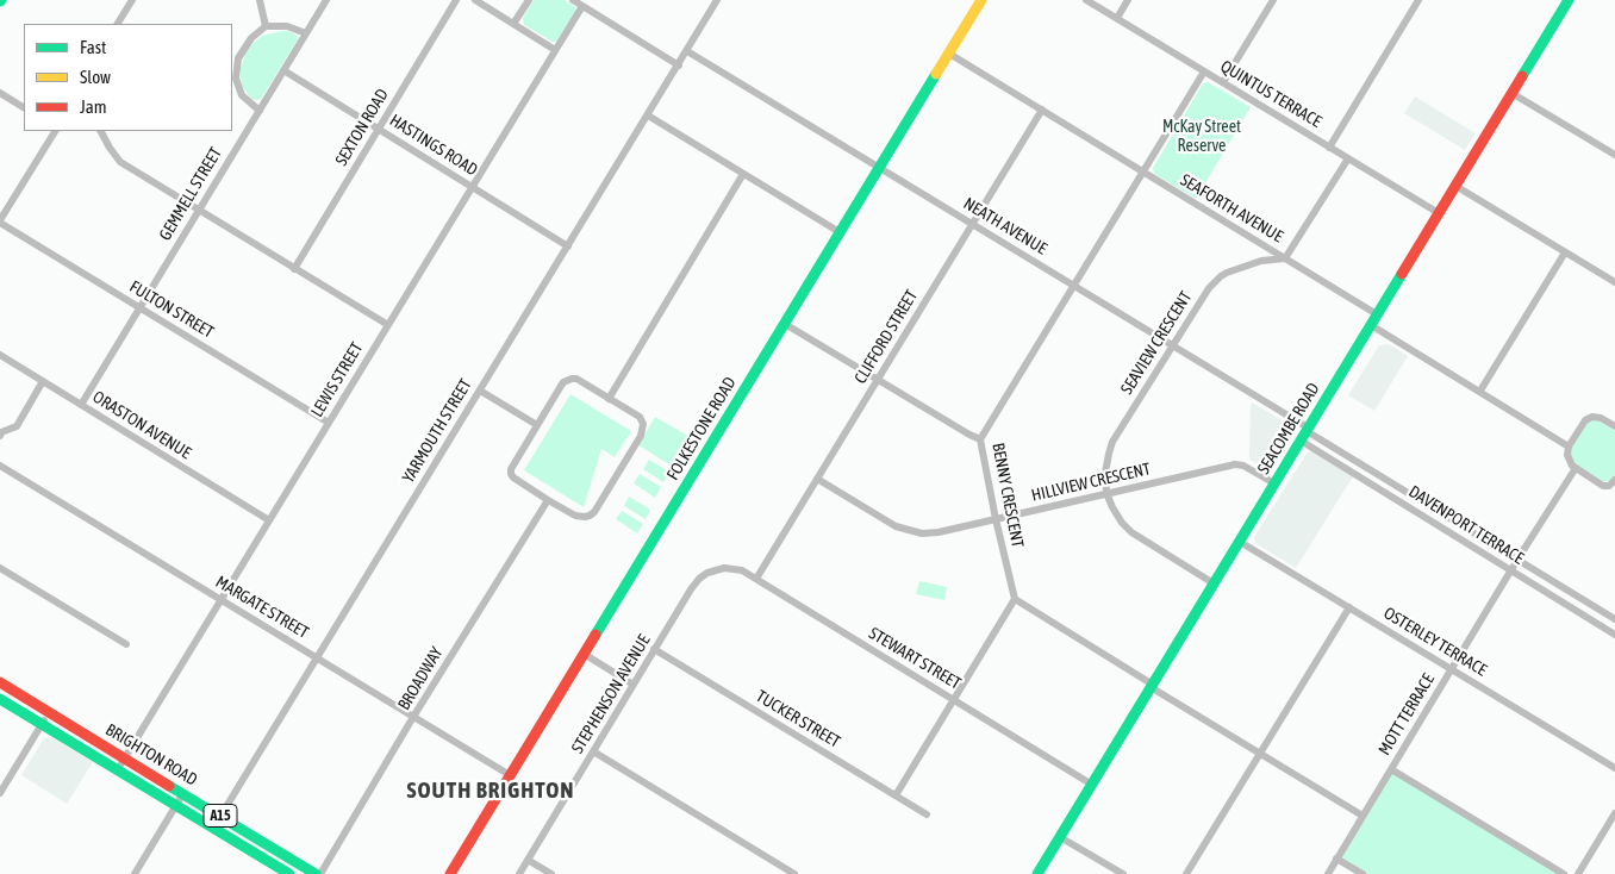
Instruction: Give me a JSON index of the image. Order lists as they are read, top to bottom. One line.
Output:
{"streets":{"main road":["FOLKESTONE ROAD","SEACOMBE ROAD","BRIGHTON ROAD","A15"],"street":["QUINTUS TERRACE","SEXTON ROAD","HASTINGS ROAD","GEMMELL STREET","SEAFORTH AVENUE","NEATH AVENUE","FULTON STREET","CLIFFORD STREET","SEAVIEW CRESCENT","LEWIS STREET","ORASTON AVENUE","YARMOUTH STREET","HILLVIEW CRESCENT","BENNY CRESCENT","DAVENPORT TERRACE","MARGATE STREET","OSTERLEY TERRACE","STEWART STREET","BROADWAY","STEPHENSON AVENUE","MOTT TERRACE","TUCKER STREET"]},"crossings":[["QUINTUS TERRACE","SEACOMBE ROAD"],["QUINTUS TERRACE","BENNY CRESCENT"],["SEXTON ROAD","HASTINGS ROAD"],["HASTINGS ROAD","GEMMELL STREET"],["HASTINGS ROAD","LEWIS STREET"],["HASTINGS ROAD","YARMOUTH STREET"],["GEMMELL STREET","FULTON STREET"],["GEMMELL STREET","ORASTON AVENUE"],["SEAFORTH AVENUE","CLIFFORD STREET"],["SEAFORTH AVENUE","SEAVIEW CRESCENT"],["SEAFORTH AVENUE","FOLKESTONE ROAD"],["SEAFORTH AVENUE","SEACOMBE ROAD"],["SEAFORTH AVENUE","BENNY CRESCENT"],["NEATH AVENUE","CLIFFORD STREET"],["NEATH AVENUE","SEAVIEW CRESCENT"],["NEATH AVENUE","FOLKESTONE ROAD"],["NEATH AVENUE","SEACOMBE ROAD"],["NEATH AVENUE","YARMOUTH STREET"],["NEATH AVENUE","BENNY CRESCENT"],["NEATH AVENUE","DAVENPORT TERRACE"],["FULTON STREET","LEWIS STREET"],["CLIFFORD STREET","HILLVIEW CRESCENT"],["CLIFFORD STREET","STEWART STREET"],["SEAVIEW CRESCENT","HILLVIEW CRESCENT"],["LEWIS STREET","ORASTON AVENUE"],["LEWIS STREET","MARGATE STREET"],["LEWIS STREET","BRIGHTON ROAD"],["FOLKESTONE ROAD","MARGATE STREET"],["SEACOMBE ROAD","HILLVIEW CRESCENT"],["SEACOMBE ROAD","DAVENPORT TERRACE"],["SEACOMBE ROAD","OSTERLEY TERRACE"],["SEACOMBE ROAD","STEWART STREET"],["YARMOUTH STREET","MARGATE STREET"],["YARMOUTH STREET","BRIGHTON ROAD"],["HILLVIEW CRESCENT","BENNY CRESCENT"],["DAVENPORT TERRACE","MOTT TERRACE"],["MARGATE STREET","BROADWAY"],["OSTERLEY TERRACE","MOTT TERRACE"],["STEWART STREET","STEPHENSON AVENUE"],["STEPHENSON AVENUE","TUCKER STREET"]],"districts":["SOUTH BRIGHTON"],"parks":["McKay Street Reserve"],"legend":["Fast","Slow","Jam"]}
